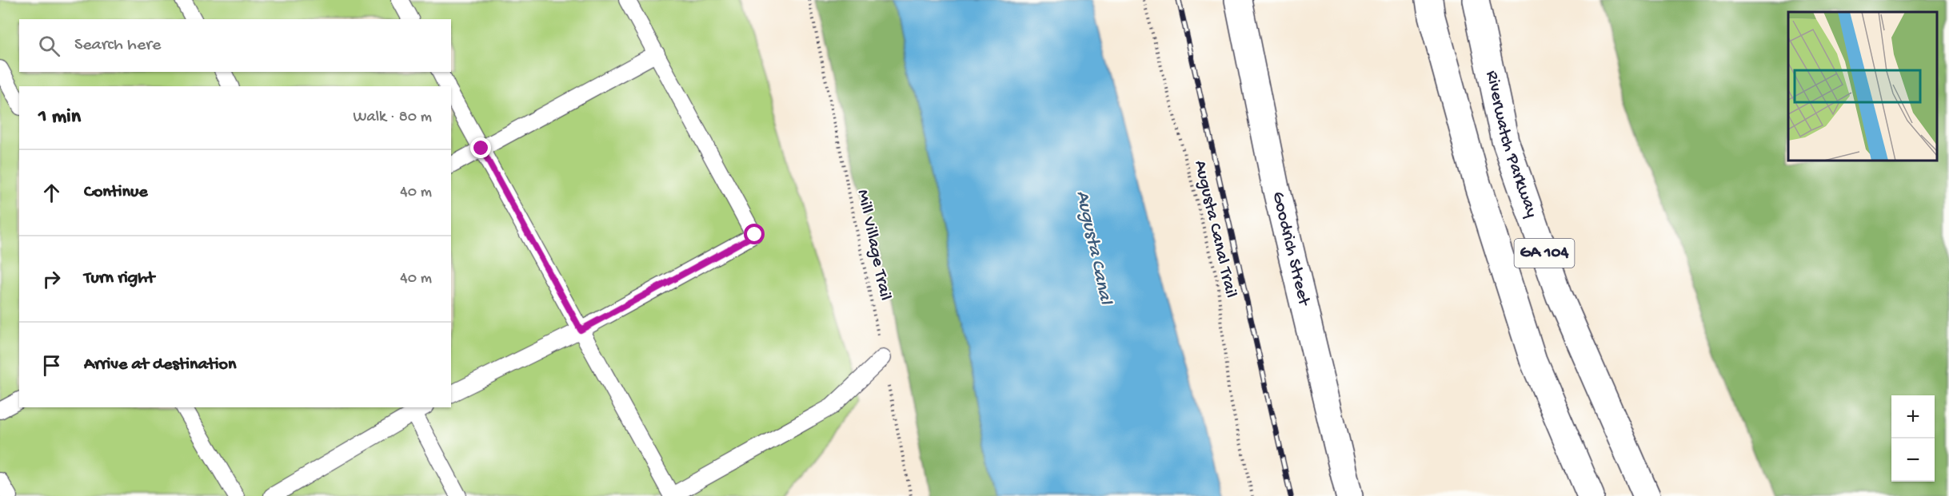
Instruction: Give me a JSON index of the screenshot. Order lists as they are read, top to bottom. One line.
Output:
{"streets":{"main road":["Riverwatch Parkway","Goodrich Street","GA 104"],"path":["Augusta Canal Trail","Mill Village Trail"]},"water":["Augusta Canal"],"page":{"search":"Search here","heading":["1 min","Walk · 80 m"],"list":[["Continue","40 m"],["Turn right","40 m"],"Arrive at destination"],"map_buttons":["+","−"]}}
